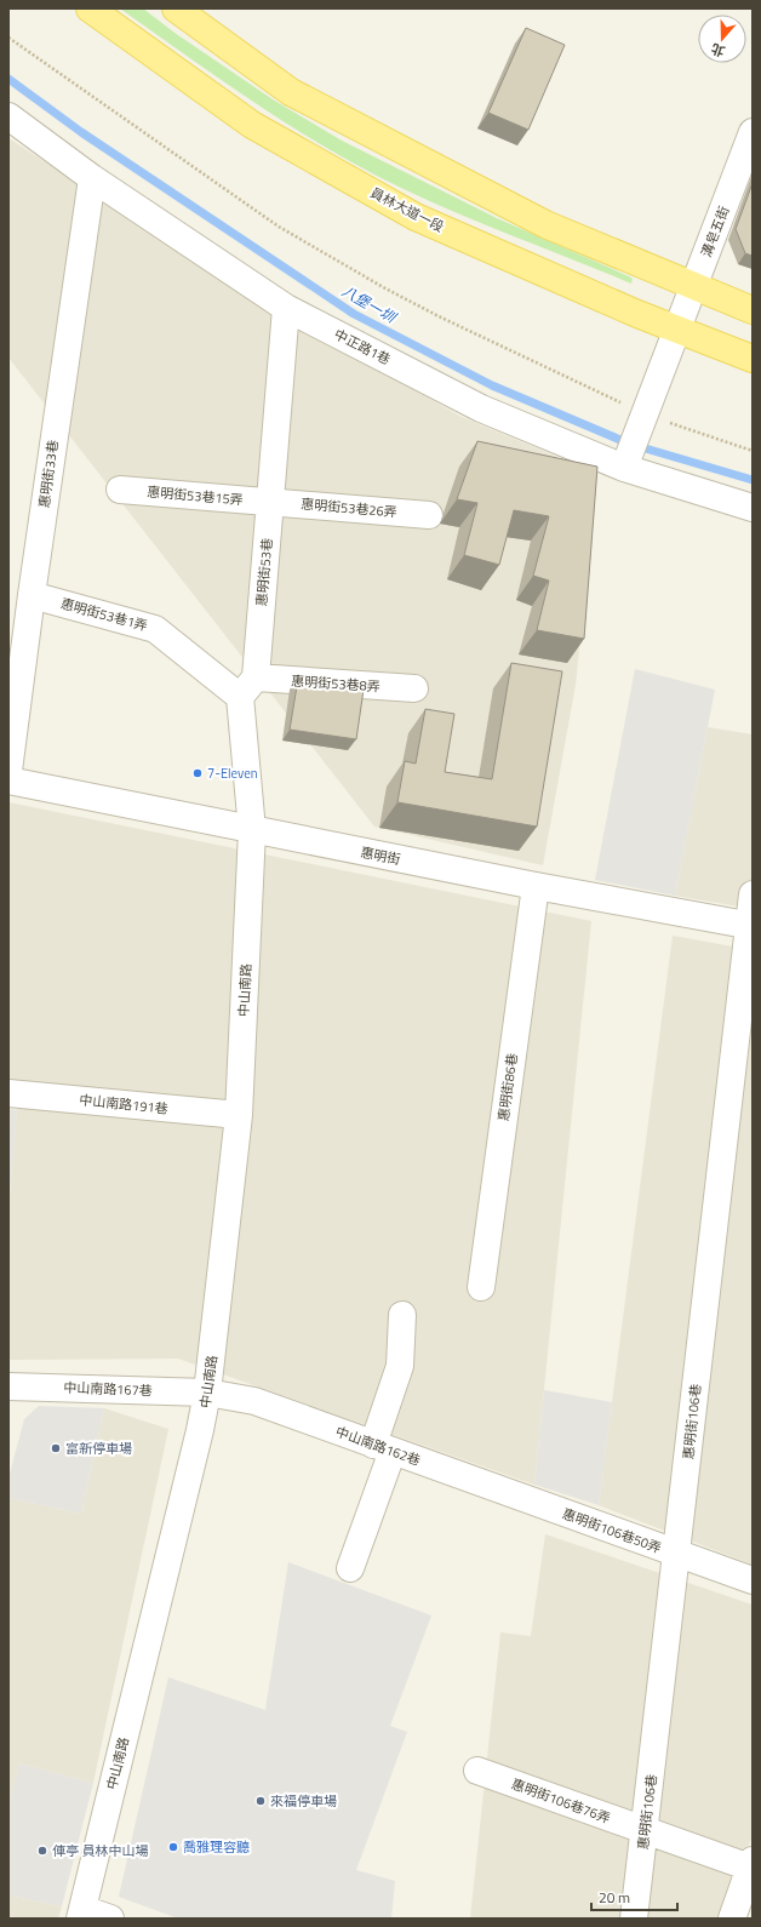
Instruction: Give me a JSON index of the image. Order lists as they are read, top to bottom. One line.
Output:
{"streets":{"main road":["員林大道一段"],"street":["溝皂五街","中正路1巷","惠明街33巷","惠明街53巷15弄","惠明街53巷26弄","惠明街53巷","惠明街53巷1弄","惠明街53巷8弄","惠明街","中山南路","惠明街86巷","中山南路191巷","中山南路167巷","惠明街106巷","中山南路162巷","惠明街106巷50弄","惠明街106巷76弄"]},"crossings":[["員林大道一段","溝皂五街"],["溝皂五街","中正路1巷"],["中正路1巷","惠明街33巷"],["中正路1巷","惠明街53巷"],["惠明街33巷","惠明街53巷1弄"],["惠明街53巷15弄","惠明街53巷26弄"],["惠明街53巷15弄","惠明街53巷"],["惠明街53巷26弄","惠明街53巷"],["惠明街53巷","惠明街53巷1弄"],["惠明街53巷","惠明街53巷8弄"],["惠明街53巷","惠明街"],["惠明街53巷","中山南路"],["惠明街53巷1弄","惠明街53巷8弄"],["惠明街","中山南路"],["惠明街","惠明街86巷"],["惠明街","惠明街106巷"],["中山南路","中山南路191巷"],["中山南路","中山南路167巷"],["中山南路","中山南路162巷"],["中山南路167巷","中山南路162巷"],["惠明街106巷","惠明街106巷50弄"],["惠明街106巷","惠明街106巷76弄"],["中山南路162巷","惠明街106巷50弄"]],"water":["八堡一圳"],"places":["7-Eleven","富新停車場","來福停車場","喬雅理容聽","俥亭 員林中山場"],"scale_bar":"20 m","north":"bottom"}
